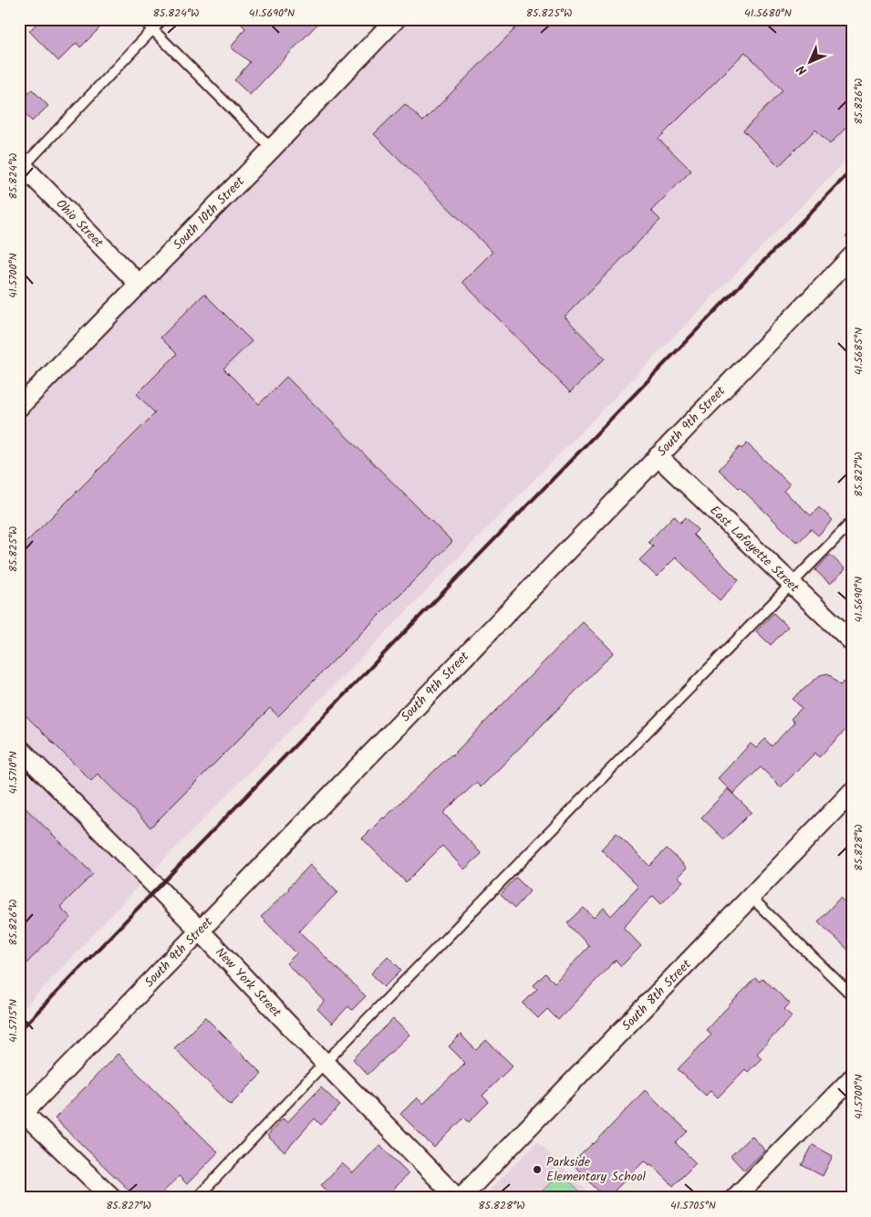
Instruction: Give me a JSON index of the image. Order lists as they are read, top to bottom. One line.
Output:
{"streets":{"street":["South 10th Street","Ohio Street","South 9th Street","East Lafayette Street","New York Street","South 8th Street"]},"crossings":[["South 10th Street","Ohio Street"],["South 9th Street","East Lafayette Street"],["South 9th Street","New York Street"],["New York Street","South 8th Street"]],"places":["Parkside Elementary School"],"north":"bottom left","coordinates":["85.824°W","41.5690°N","85.825°W","41.5680°N","85.826°W","41.5700°N","41.5685°N","85.827°W","41.5710°N","85.828°W","41.5715°N","41.5705°N"]}
